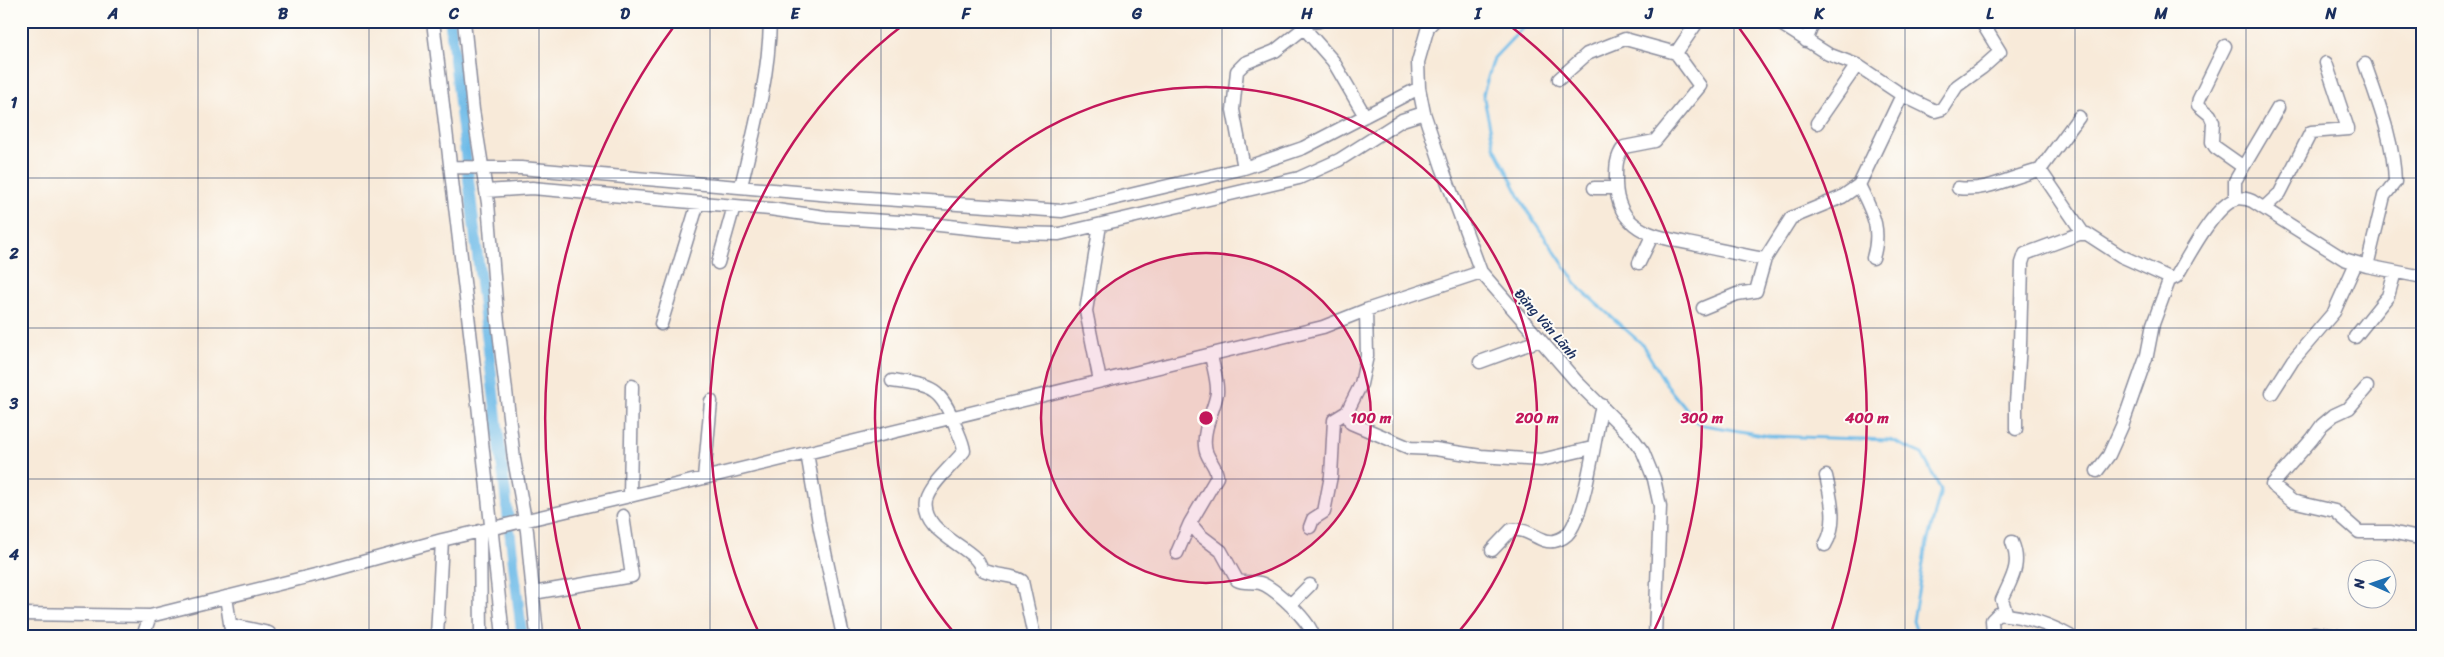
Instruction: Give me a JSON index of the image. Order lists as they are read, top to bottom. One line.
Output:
{"streets":{"street":["Đặng Văn Lãnh"]},"north":"left","grid":{"columns":["A","B","C","D","E","F","G","H","I","J","K","L","M","N"],"rows":["1","2","3","4"]},"rings":["100 m","200 m","300 m","400 m"]}
